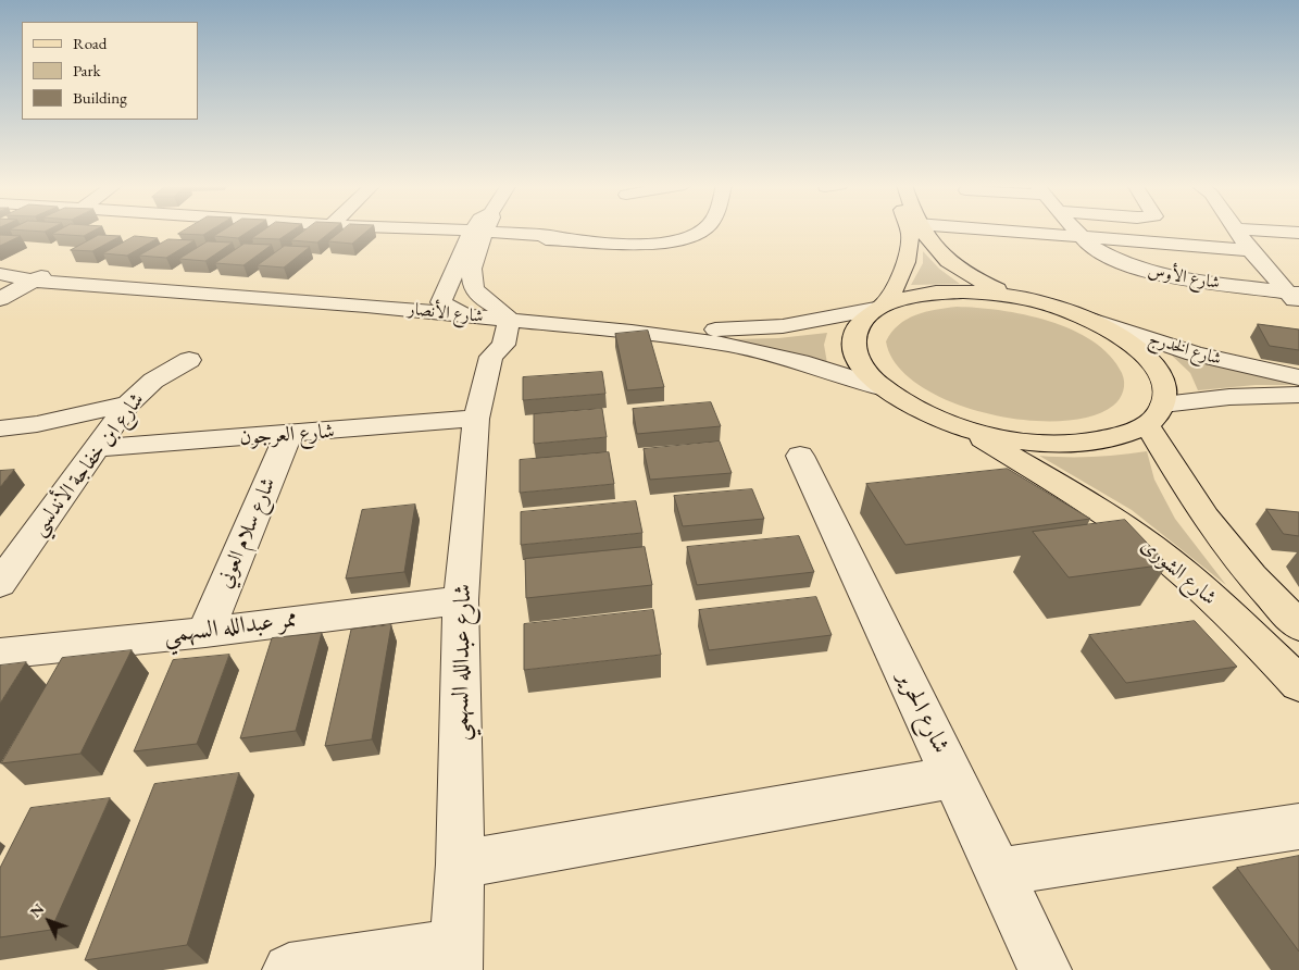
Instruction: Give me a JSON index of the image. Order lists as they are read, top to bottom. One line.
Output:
{"streets":{"main road":["شارع الشورى"],"street":["شارع الأوس","شارع الأنصار","شارع الخدرج","شارع العرجون","شارع ابن خفاجة الأندلسي","شارع سلام العوني","ممر عبدالله السهمي","شارع عبدالله السهمي","شارع الحرير"]},"crossings":[["شارع الأنصار","شارع عبدالله السهمي"],["شارع العرجون","شارع ابن خفاجة الأندلسي"],["شارع العرجون","شارع سلام العوني"],["شارع العرجون","شارع عبدالله السهمي"],["شارع سلام العوني","ممر عبدالله السهمي"],["ممر عبدالله السهمي","شارع عبدالله السهمي"]],"legend":["Road","Park","Building"],"north":"top left"}
